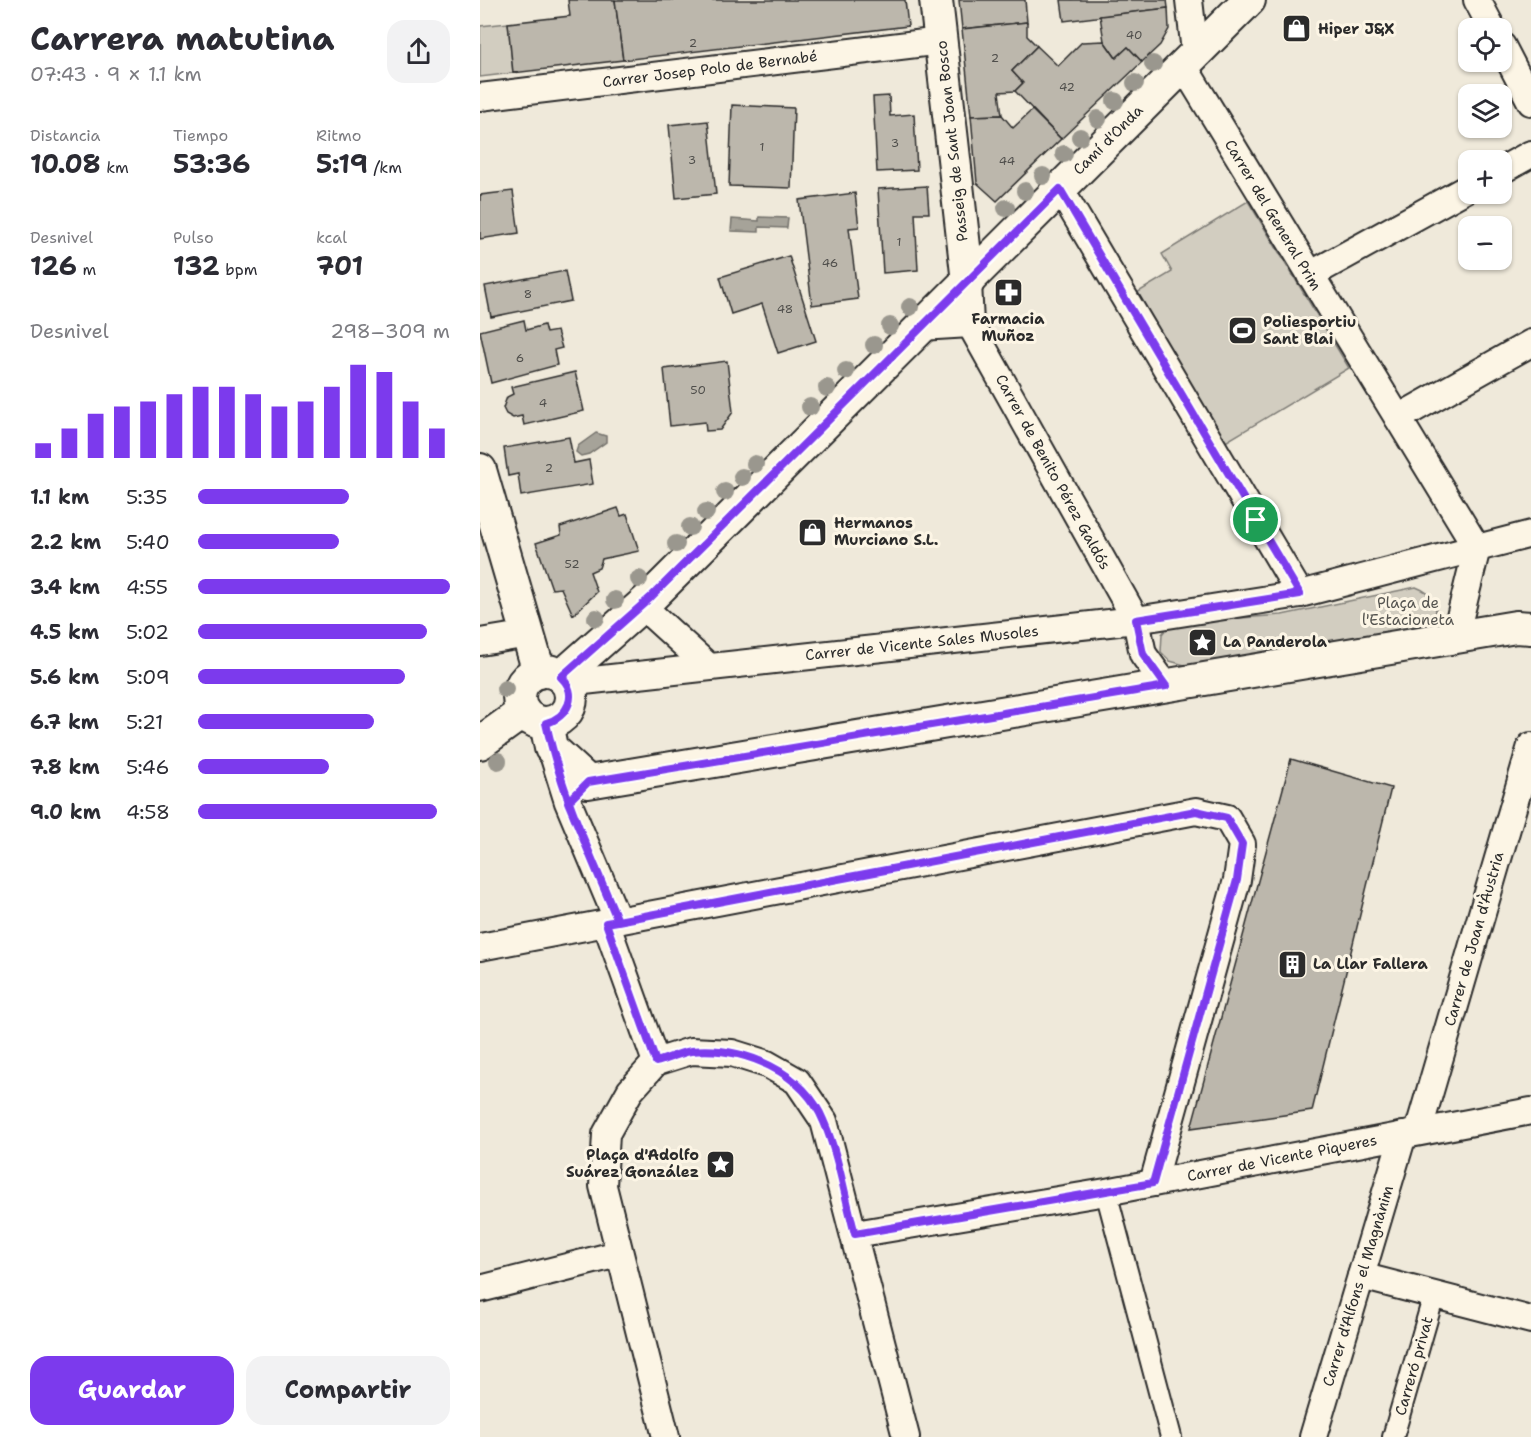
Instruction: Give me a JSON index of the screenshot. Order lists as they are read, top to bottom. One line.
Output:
{"streets":{"street":["Carrer Josep Polo de Bernabé","Camí d'Onda","Passeig de Sant Joan Bosco","Carrer del General Prim","Carrer de Benito Pérez Galdós","Carrer de Vicente Sales Musoles","Carrer de Joan d'Àustria","Carrer de Vicente Piqueres","Carrer d'Alfons el Magnànim","Carreró privat"]},"crossings":[["Carrer Josep Polo de Bernabé","Passeig de Sant Joan Bosco"],["Camí d'Onda","Passeig de Sant Joan Bosco"],["Camí d'Onda","Carrer del General Prim"],["Camí d'Onda","Carrer de Benito Pérez Galdós"],["Camí d'Onda","Carrer de Vicente Sales Musoles"],["Passeig de Sant Joan Bosco","Carrer de Benito Pérez Galdós"],["Carrer de Benito Pérez Galdós","Carrer de Vicente Sales Musoles"],["Carrer de Joan d'Àustria","Carrer de Vicente Piqueres"],["Carrer de Joan d'Àustria","Carrer d'Alfons el Magnànim"],["Carrer de Vicente Piqueres","Carrer d'Alfons el Magnànim"]],"parks":["Plaça de l'Estacioneta"],"places":{"shop":["Hiper J&X","Hermanos Murciano S.L."],"pharmacy":["Farmacia Muñoz"],"sports":["Poliesportiu Sant Blai"],"place":["La Panderola","Plaça d'Adolfo Suárez González"],"building":["La Llar Fallera"]},"house_numbers":["40","2","2","42","3","1","3","44","1","46","8","48","6","50","4","2","52"],"page":{"heading":["Carrera matutina","07:43 · 9 × 1.1 km"],"map_buttons":["+","−"],"stats":[["Distancia","10.08 km"],["Tiempo","53:36"],["Ritmo","5:19 /km"],["Desnivel","126 m"],["Pulso","132 bpm"],["kcal","701"]],"chart":["Desnivel","298–309 m"],"list":[{"name":"1.1 km","note":"5:35"},{"name":"2.2 km","note":"5:40"},{"name":"3.4 km","note":"4:55"},{"name":"4.5 km","note":"5:02"},{"name":"5.6 km","note":"5:09"},{"name":"6.7 km","note":"5:21"},{"name":"7.8 km","note":"5:46"},{"name":"9.0 km","note":"4:58"}],"buttons":["Guardar","Compartir"]}}
